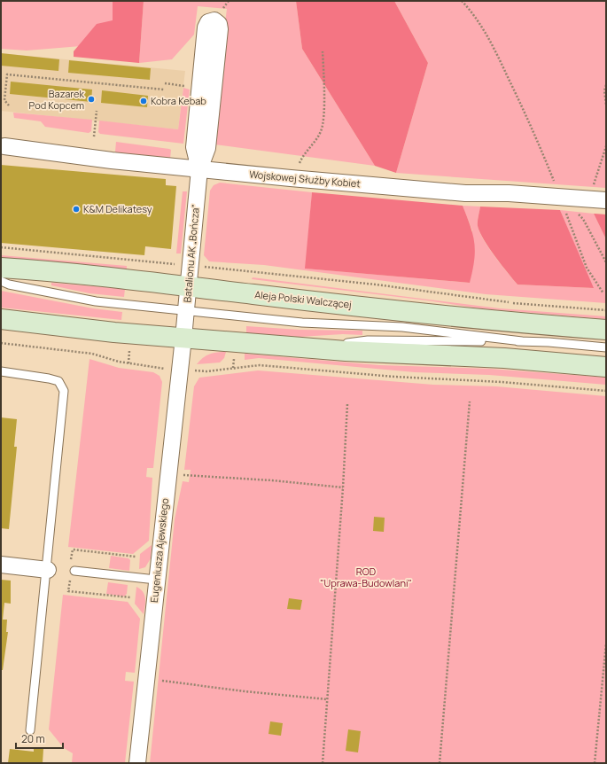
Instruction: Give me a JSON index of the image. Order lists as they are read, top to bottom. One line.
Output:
{"streets":{"main road":["Aleja Polski Walczącej"],"street":["Wojskowej Służby Kobiet","Batalionu AK „Bończa”","Eugeniusza Ajewskiego"]},"crossings":[["Wojskowej Służby Kobiet","Batalionu AK „Bończa”"],["Batalionu AK „Bończa”","Aleja Polski Walczącej"],["Batalionu AK „Bończa”","Eugeniusza Ajewskiego"]],"parks":["ROD \"Uprawa-Budowlani\""],"places":["Bazarek Pod Kopcem","Kobra Kebab","K&M Delikatesy"],"scale_bar":"20 m"}
